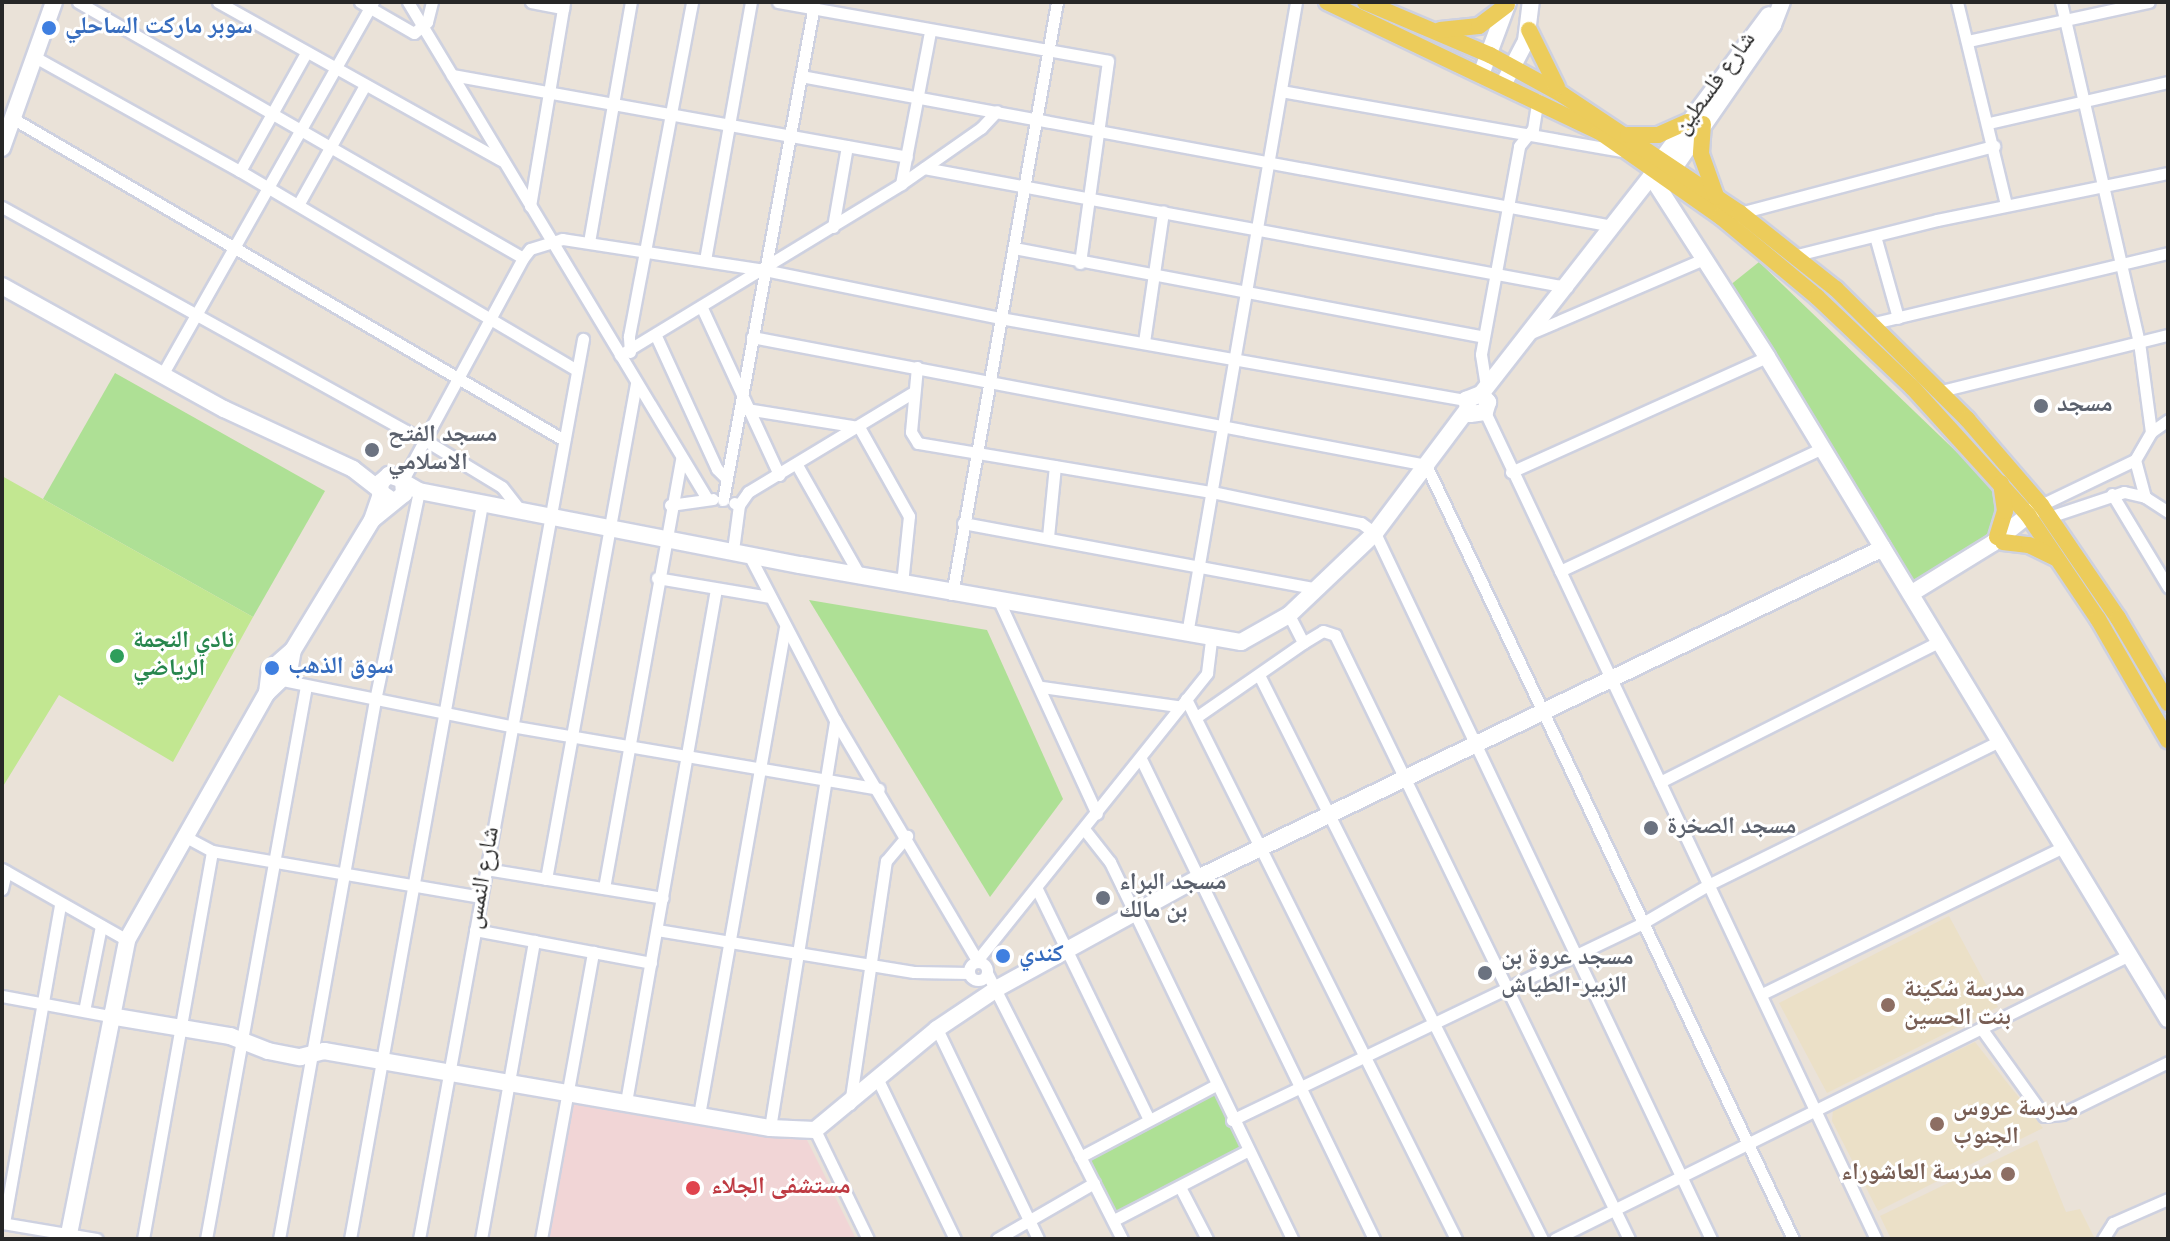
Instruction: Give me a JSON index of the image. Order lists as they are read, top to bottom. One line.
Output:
{"streets":{"street":["شارع فلسطين","شارع النمس"]},"crossings":[["شارع فلسطين","شارع النمس"]],"places":["سوبر ماركت الساحلي","مسجد","مسجد الفتح الاسلامي","نادي النجمة الرياضي","سوق الذهب","مسجد الصخرة","مسجد البراء بن مالك","كندي","مسجد عروة بن الزبير-الطياش","مدرسة سُكينة بنت الحسين","مدرسة عروس الجنوب","مدرسة العاشوراء","مستشفى الجلاء"]}
